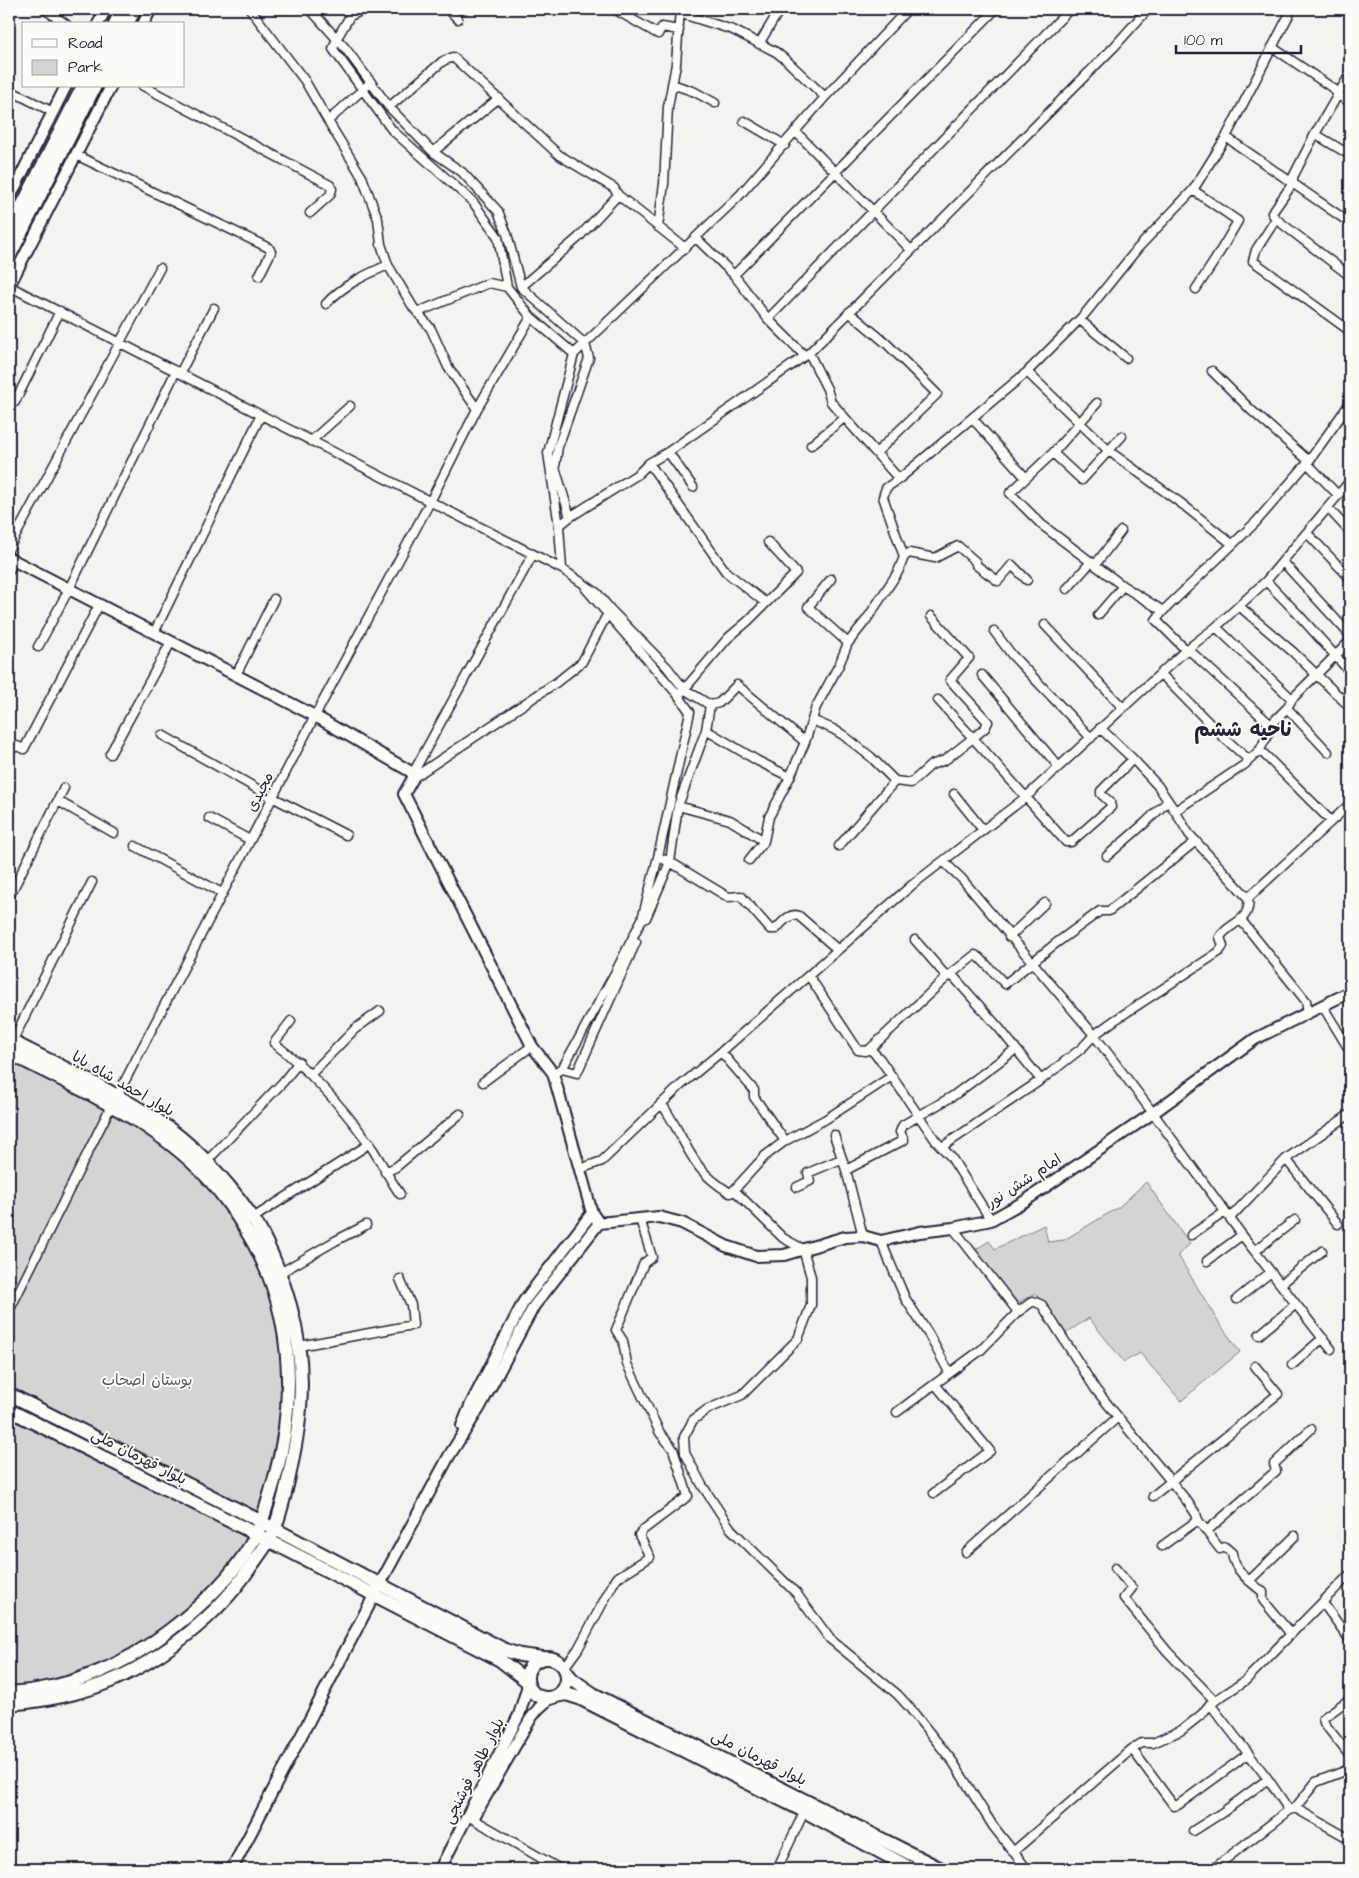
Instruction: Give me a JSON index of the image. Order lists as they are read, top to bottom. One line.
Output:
{"streets":{"main road":["بلوار احمد شاه بابا","بلوار قهرمان ملی"],"street":["مجیدی","امام شش نور","بلوار طاهر فوشنجی"]},"crossings":[["مجیدی","بلوار احمد شاه بابا"],["بلوار احمد شاه بابا","بلوار قهرمان ملی"],["بلوار قهرمان ملی","بلوار طاهر فوشنجی"]],"districts":["ناحیه ششم"],"parks":["بوستان اصحاب"],"legend":["Road","Park"],"scale_bar":"100 m"}
